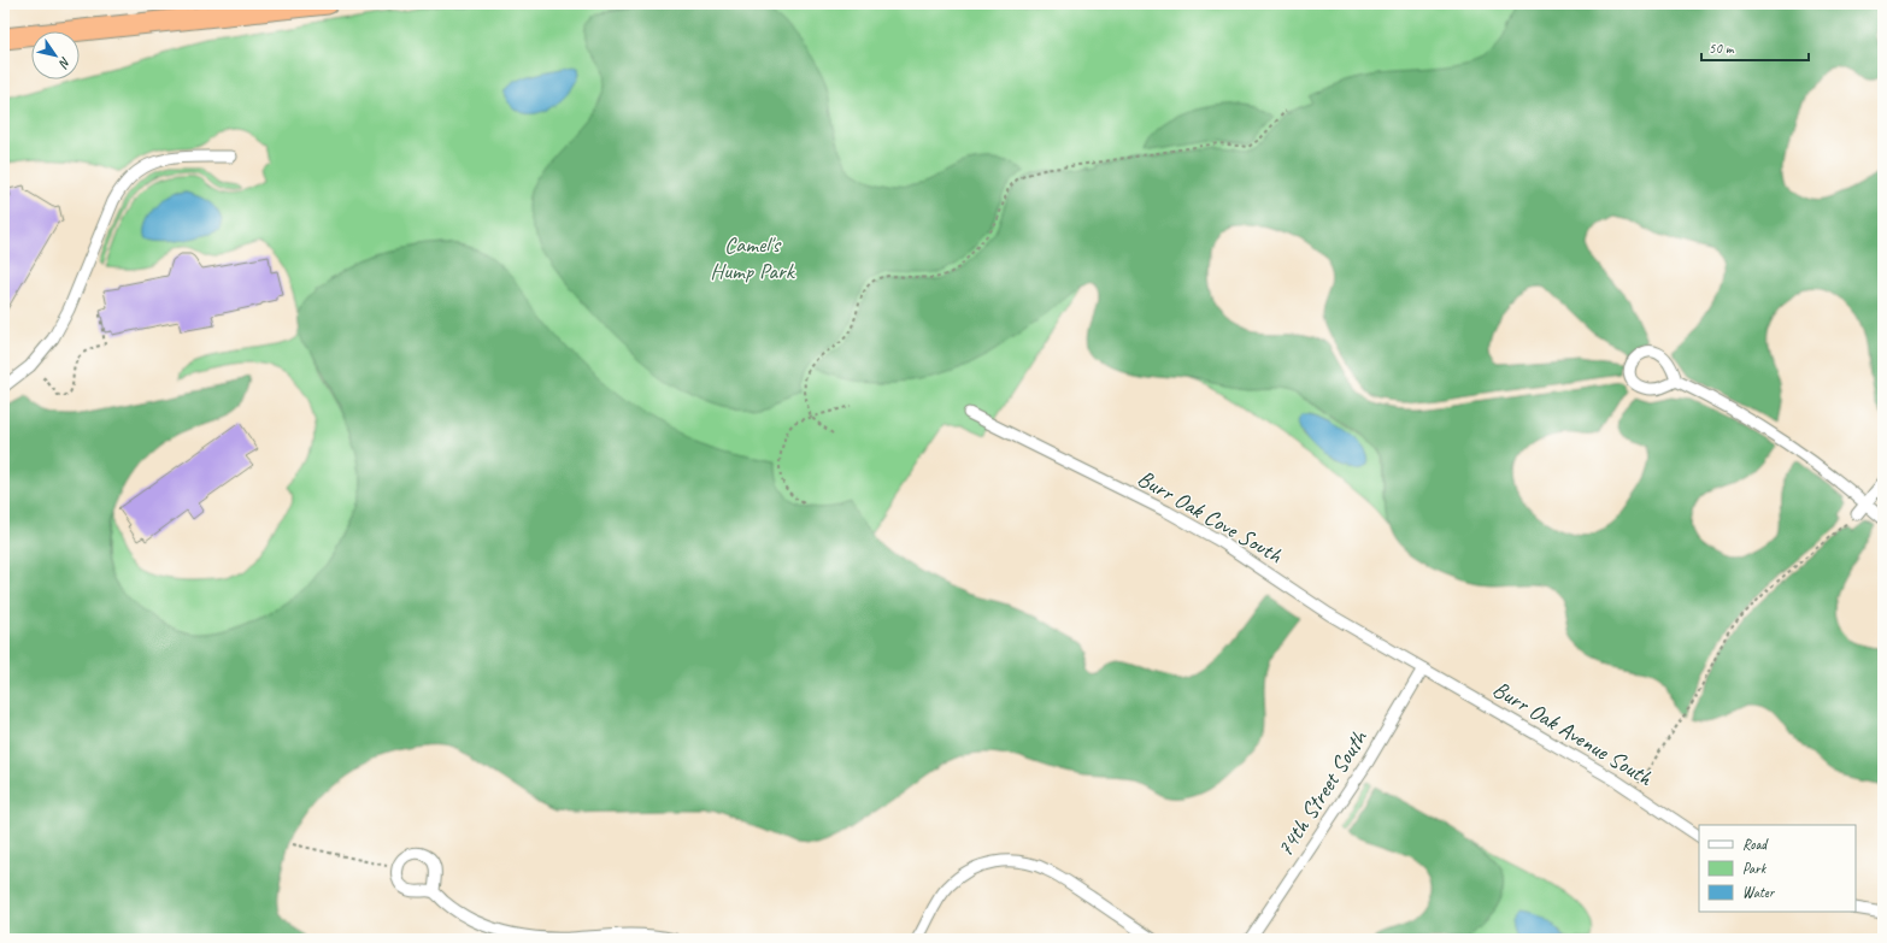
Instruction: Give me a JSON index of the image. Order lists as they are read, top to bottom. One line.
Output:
{"streets":{"street":["Burr Oak Cove South","Burr Oak Avenue South","74th Street South"]},"crossings":[["Burr Oak Cove South","Burr Oak Avenue South"],["Burr Oak Cove South","74th Street South"],["Burr Oak Avenue South","74th Street South"]],"parks":["Camel's Hump Park"],"legend":["Road","Park","Water"],"scale_bar":"50 m","north":"bottom right"}
